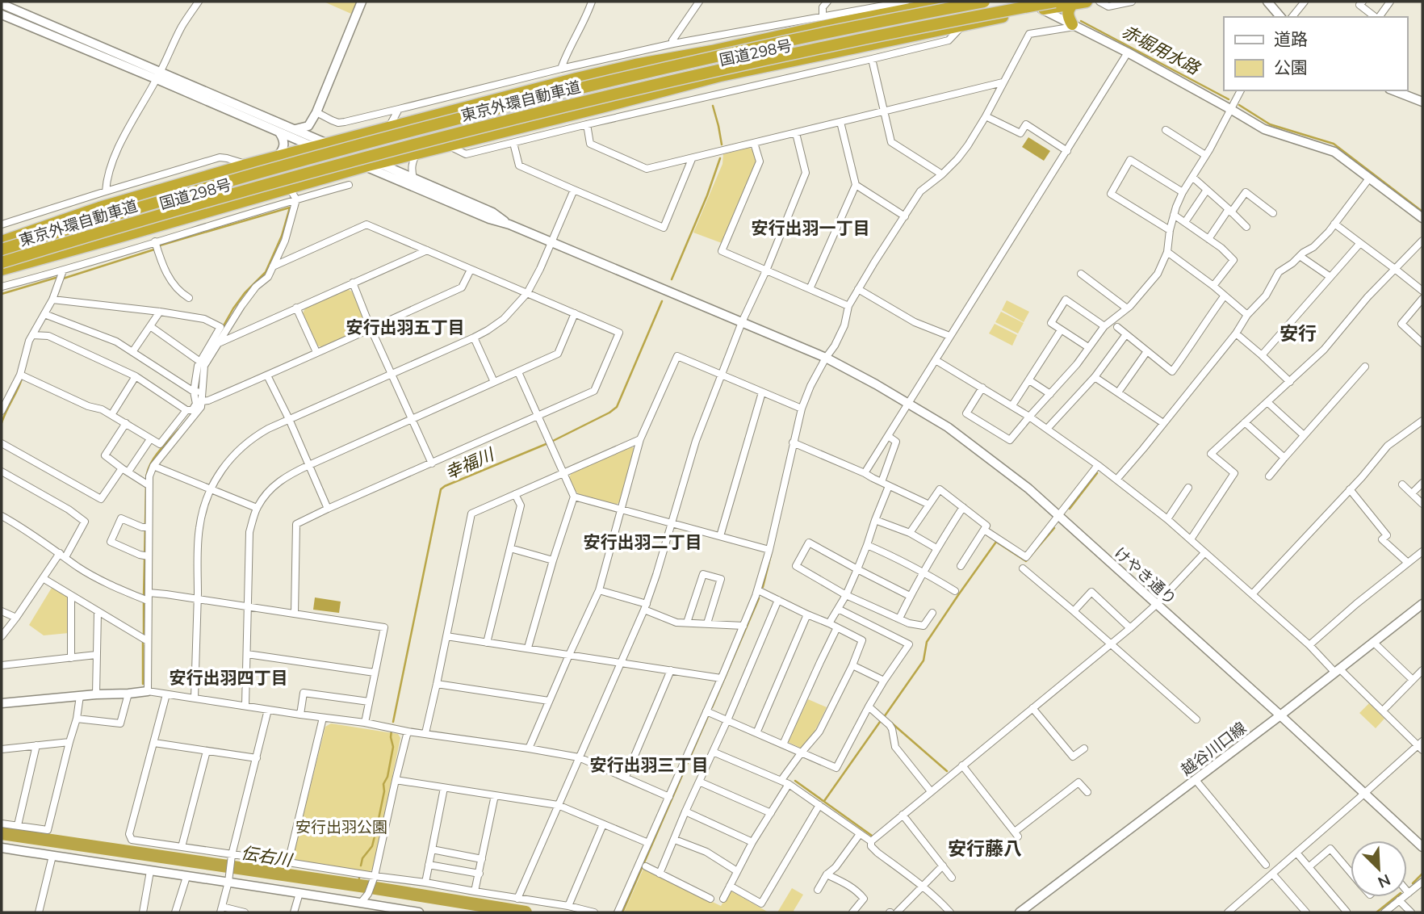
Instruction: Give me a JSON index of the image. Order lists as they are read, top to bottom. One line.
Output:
{"streets":{"highway":["国道298号","東京外環自動車道"],"street":["けやき通り","越谷川口線"]},"crossings":[["けやき通り","越谷川口線"]],"districts":["安行出羽一丁目","安行出羽五丁目","安行","安行出羽二丁目","安行出羽四丁目","安行出羽三丁目","安行藤八"],"water":["赤堀用水路","幸福川","伝右川"],"parks":["安行出羽公園"],"legend":["道路","公園"],"north":"bottom right"}
